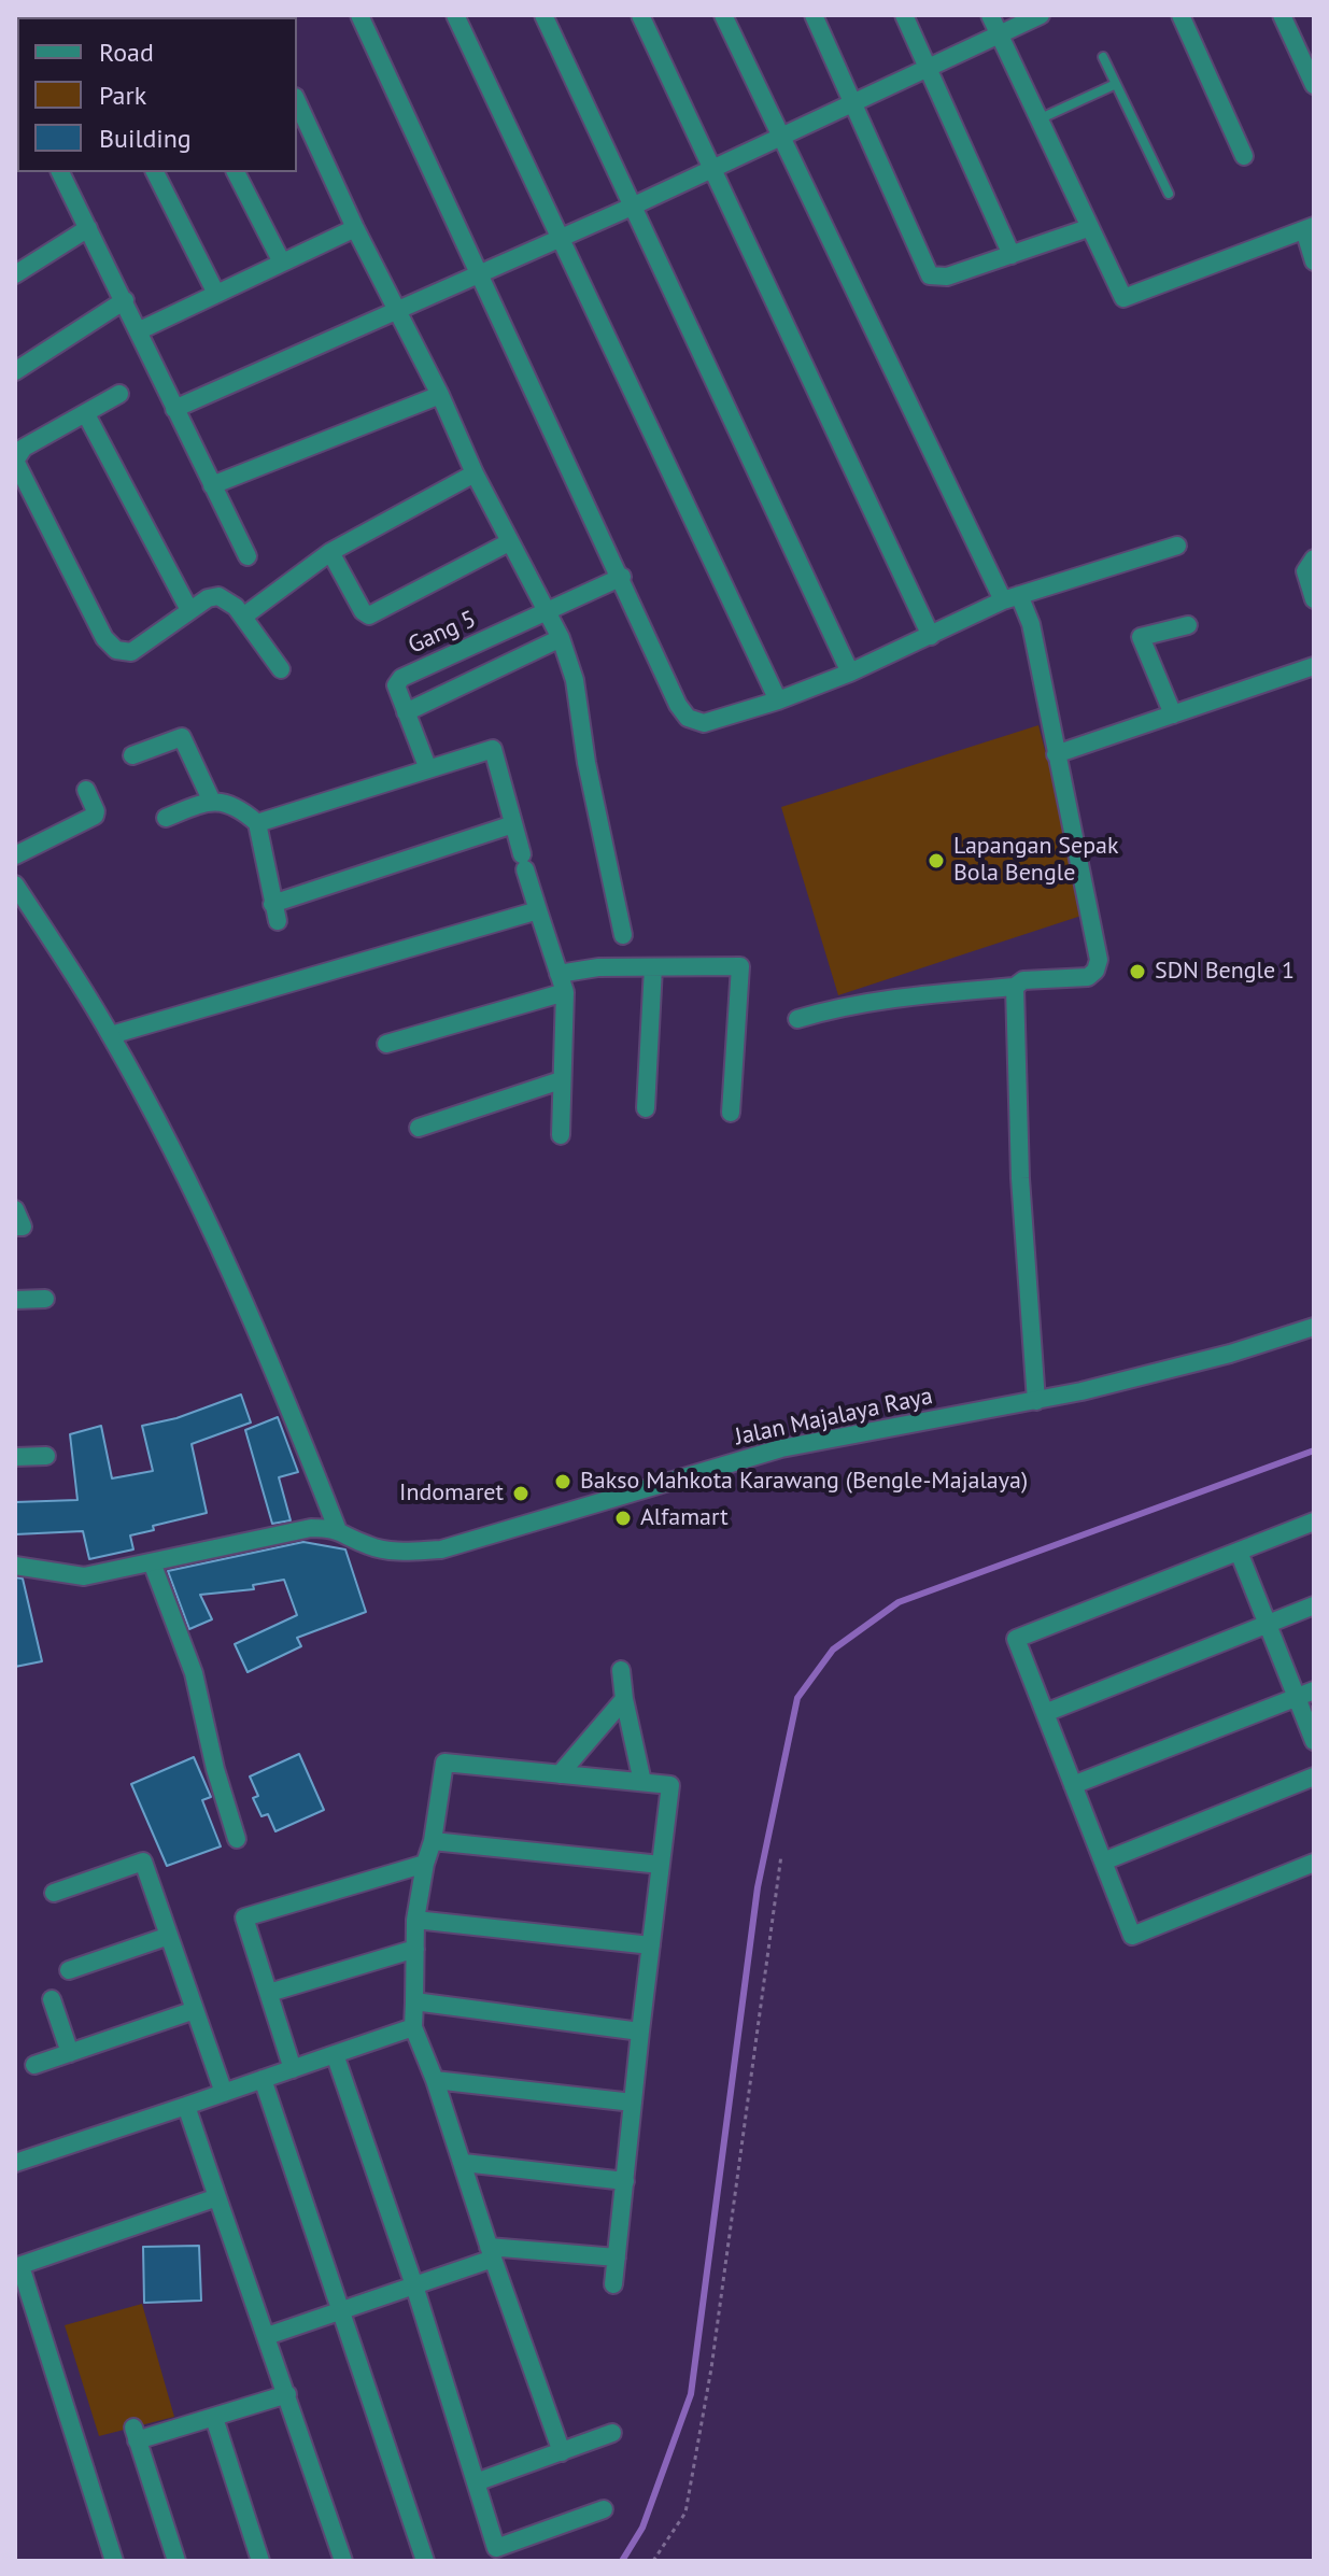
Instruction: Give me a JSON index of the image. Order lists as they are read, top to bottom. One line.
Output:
{"streets":{"street":["Gang 5","Jalan Majalaya Raya"]},"places":["Lapangan Sepak Bola Bengle","SDN Bengle 1","Bakso Mahkota Karawang (Bengle-Majalaya)","Indomaret","Alfamart"],"legend":["Road","Park","Building"]}
